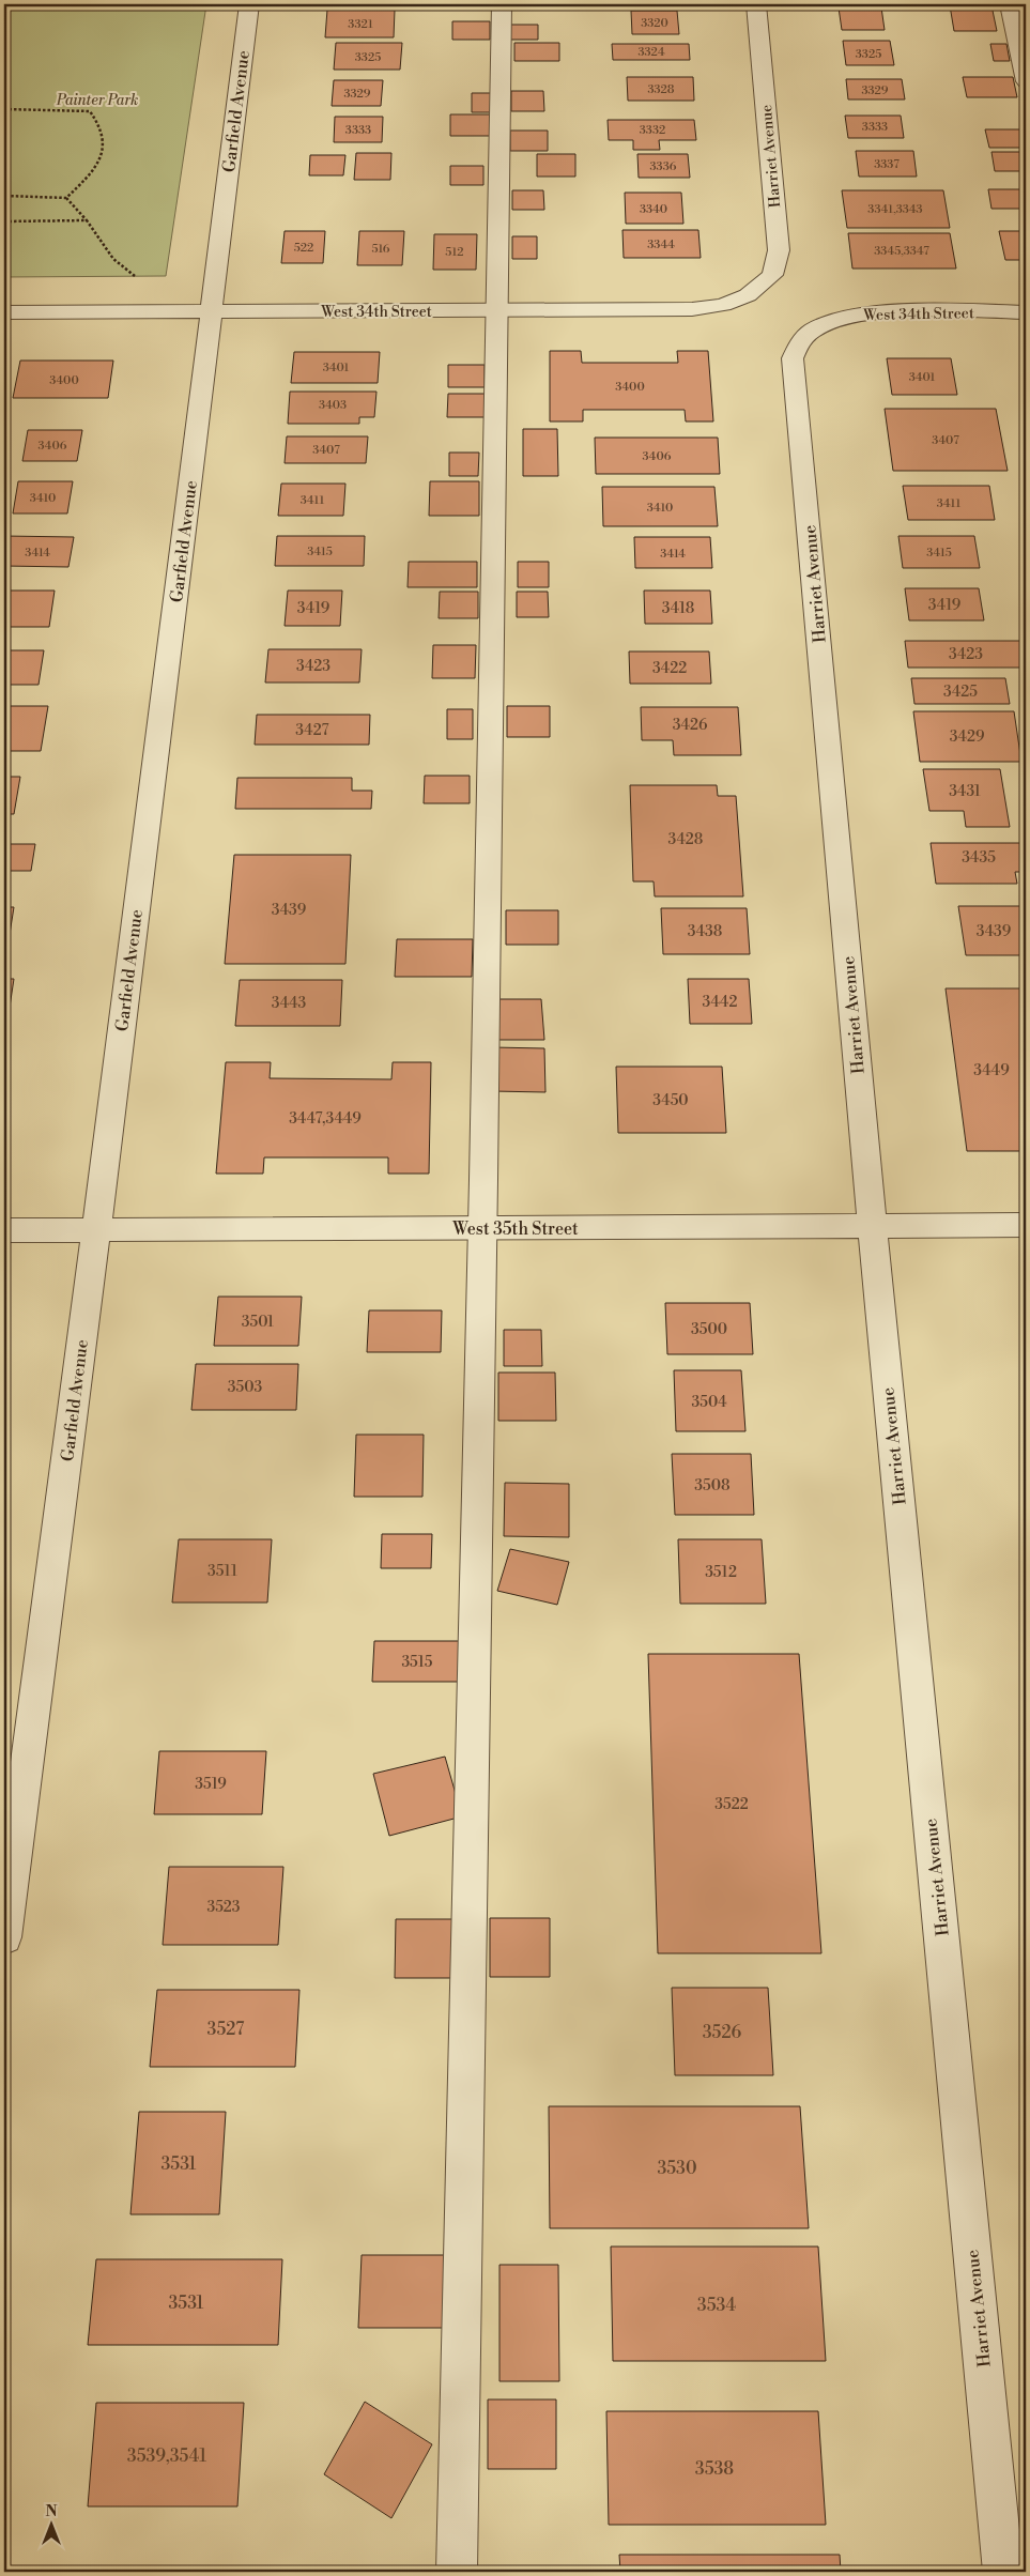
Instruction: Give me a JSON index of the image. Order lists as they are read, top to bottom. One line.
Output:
{"streets":{"street":["Garfield Avenue","Harriet Avenue","West 34th Street","West 35th Street"]},"crossings":[["Garfield Avenue","West 34th Street"],["Garfield Avenue","West 35th Street"],["Harriet Avenue","West 34th Street"],["Harriet Avenue","West 35th Street"]],"parks":["Painter Park"],"house_numbers":["3320","3321","3324","3325","3325","3328","3329","3329","3333","3333","3332","3337","3336","3340","3341,3343","3344","522","516","3345,3347","512","3401","3401","3400","3400","3403","3407","3406","3407","3406","3410","3411","3411","3410","3415","3414","3415","3414","3419","3419","3418","3423","3423","3422","3425","3426","3427","3429","3431","3428","3435","3439","3438","3439","3442","3443","3449","3450","3447,3449","3501","3500","3503","3504","3508","3511","3512","3515","3519","3522","3523","3527","3526","3531","3530","3531","3534","3539,3541","3538"],"north":"top"}
